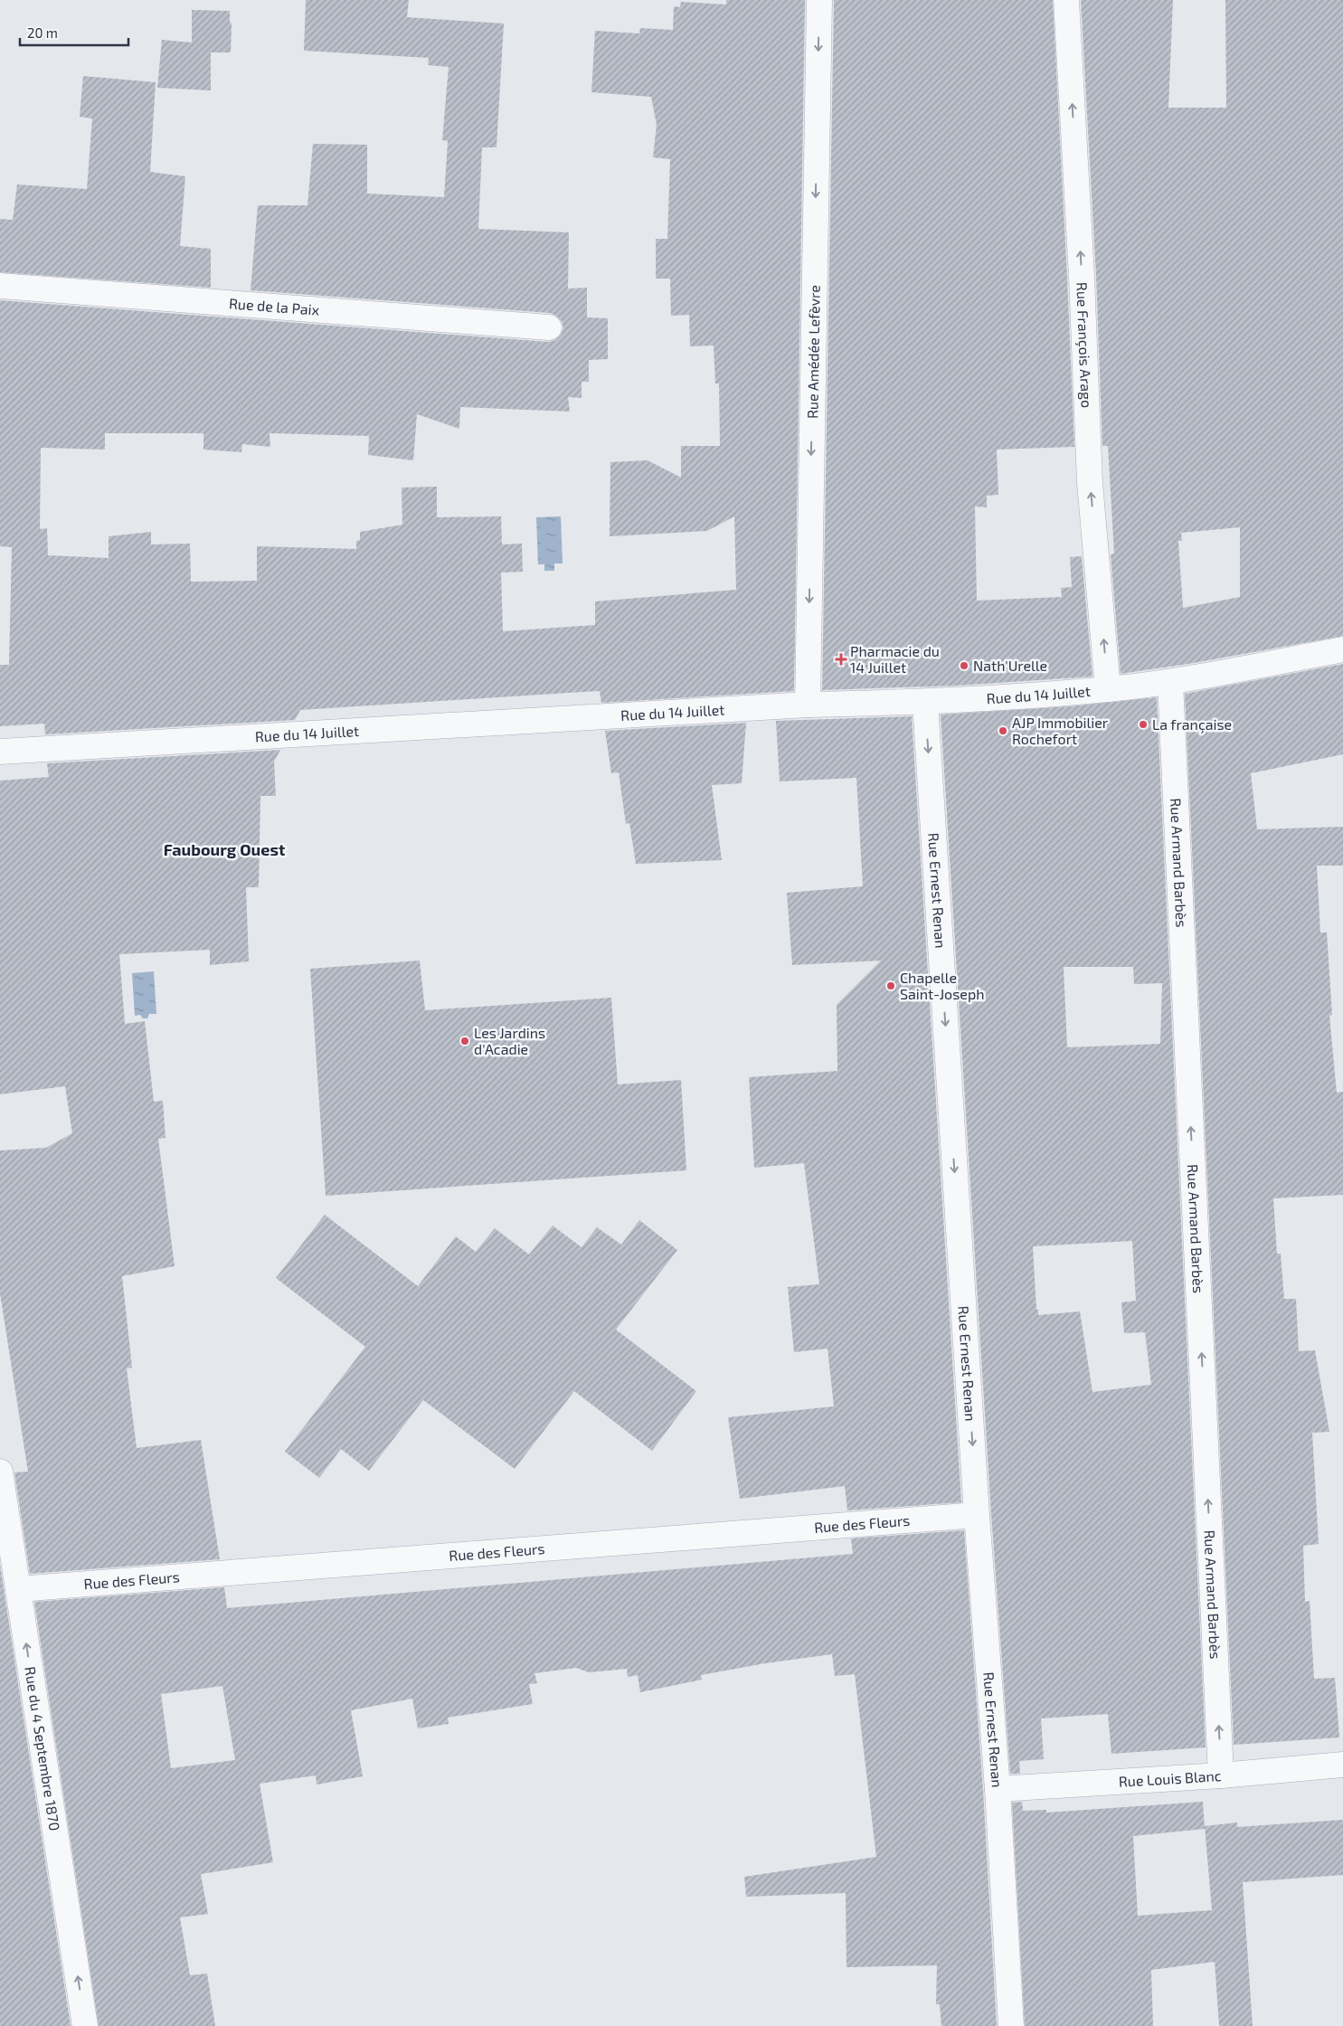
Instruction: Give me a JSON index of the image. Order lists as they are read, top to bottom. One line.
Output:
{"streets":{"street":["Rue de la Paix","Rue François Arago","Rue Amédée Lefèvre","Rue du 14 Juillet","Rue Armand Barbès","Rue Ernest Renan","Rue des Fleurs","Rue du 4 Septembre 1870","Rue Louis Blanc"]},"crossings":[["Rue François Arago","Rue du 14 Juillet"],["Rue Amédée Lefèvre","Rue du 14 Juillet"],["Rue du 14 Juillet","Rue Armand Barbès"],["Rue du 14 Juillet","Rue Ernest Renan"],["Rue Armand Barbès","Rue Louis Blanc"],["Rue Ernest Renan","Rue des Fleurs"],["Rue Ernest Renan","Rue Louis Blanc"],["Rue des Fleurs","Rue du 4 Septembre 1870"]],"one_way":["Rue François Arago","Rue Amédée Lefèvre","Rue Armand Barbès","Rue Ernest Renan","Rue du 4 Septembre 1870"],"districts":["Faubourg Ouest"],"places":{"health":["Pharmacie du 14 Juillet"],"other":["Nath'Urelle","La française","AJP Immobilier Rochefort","Chapelle Saint-Joseph","Les Jardins d'Acadie"]},"scale_bar":"20 m"}
